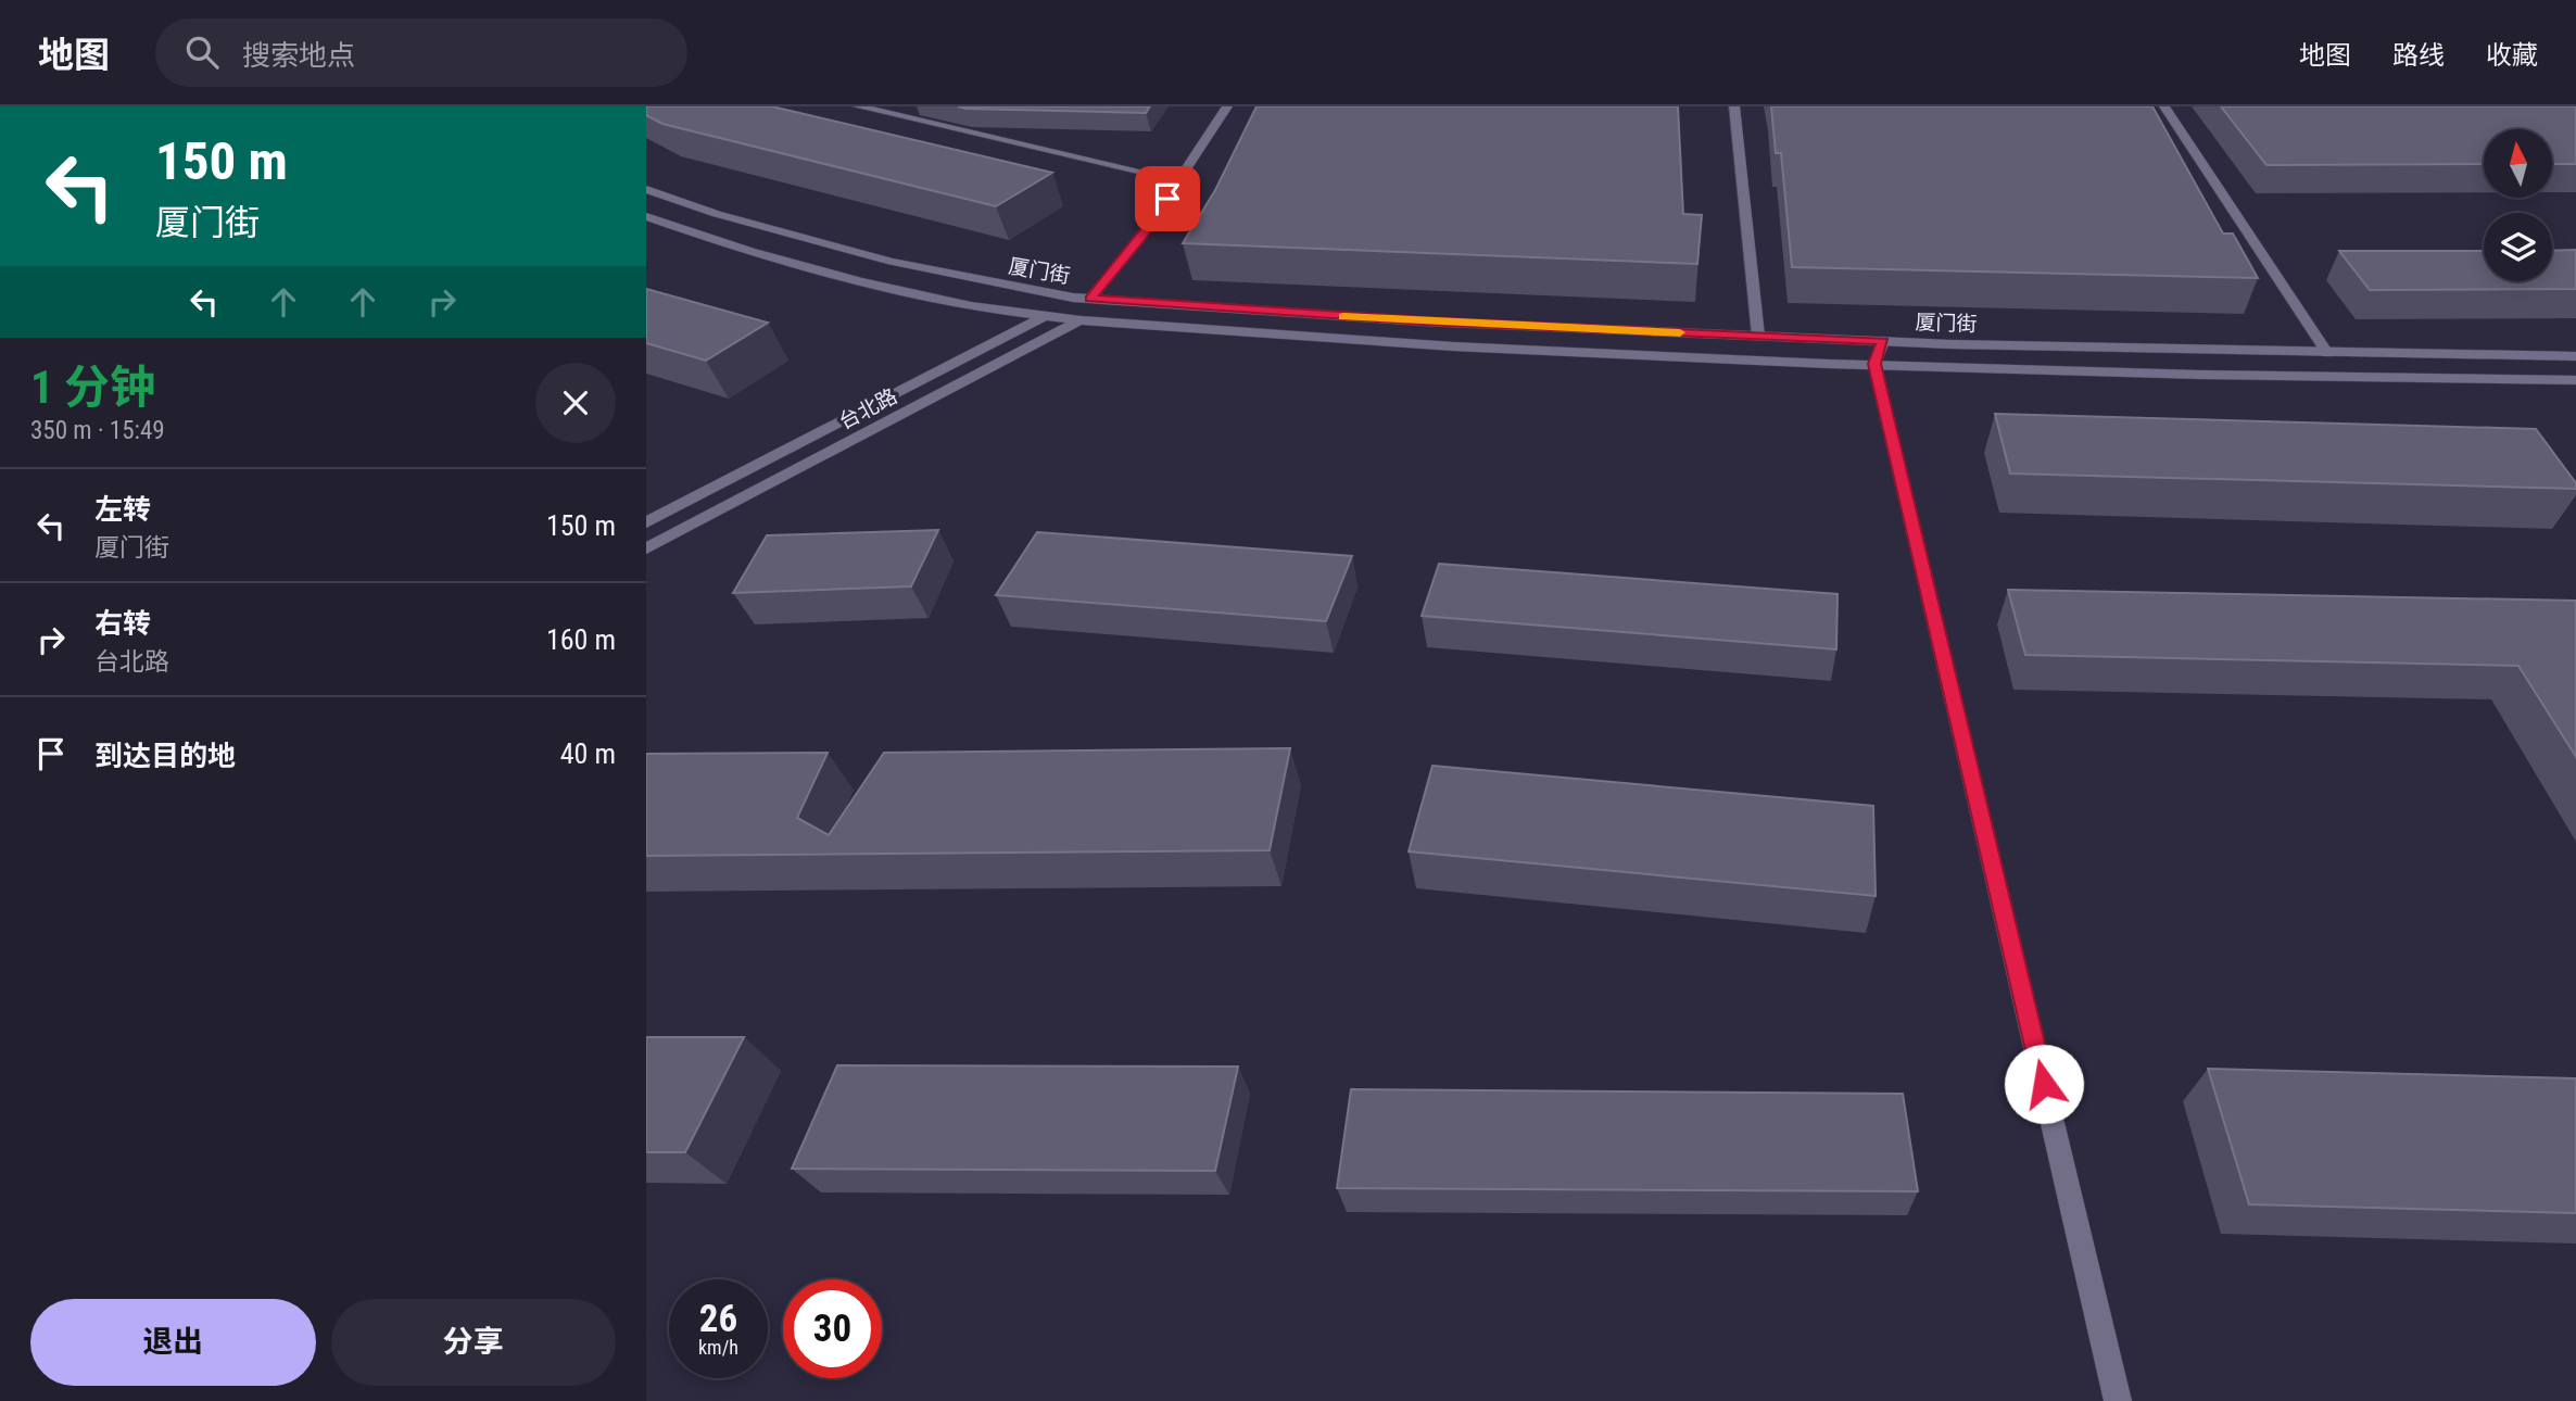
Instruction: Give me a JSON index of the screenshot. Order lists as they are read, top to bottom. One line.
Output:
{"streets":{"main road":["厦门街","台北路"]},"crossings":[["厦门街","台北路"]],"north":"top","page":{"header":"地图","search":"搜索地点","nav":["地图","路线","收藏"],"turn":["150 m","厦门街"],"heading":["1 分钟","350 m · 15:49"],"list":[{"name":"左转","note":"厦门街","value":"150 m"},{"name":"右转","note":"台北路","value":"160 m"},{"name":"到达目的地","value":"40 m"}],"speed":"26 km/h","limit":"30","buttons":["退出","分享"]}}
